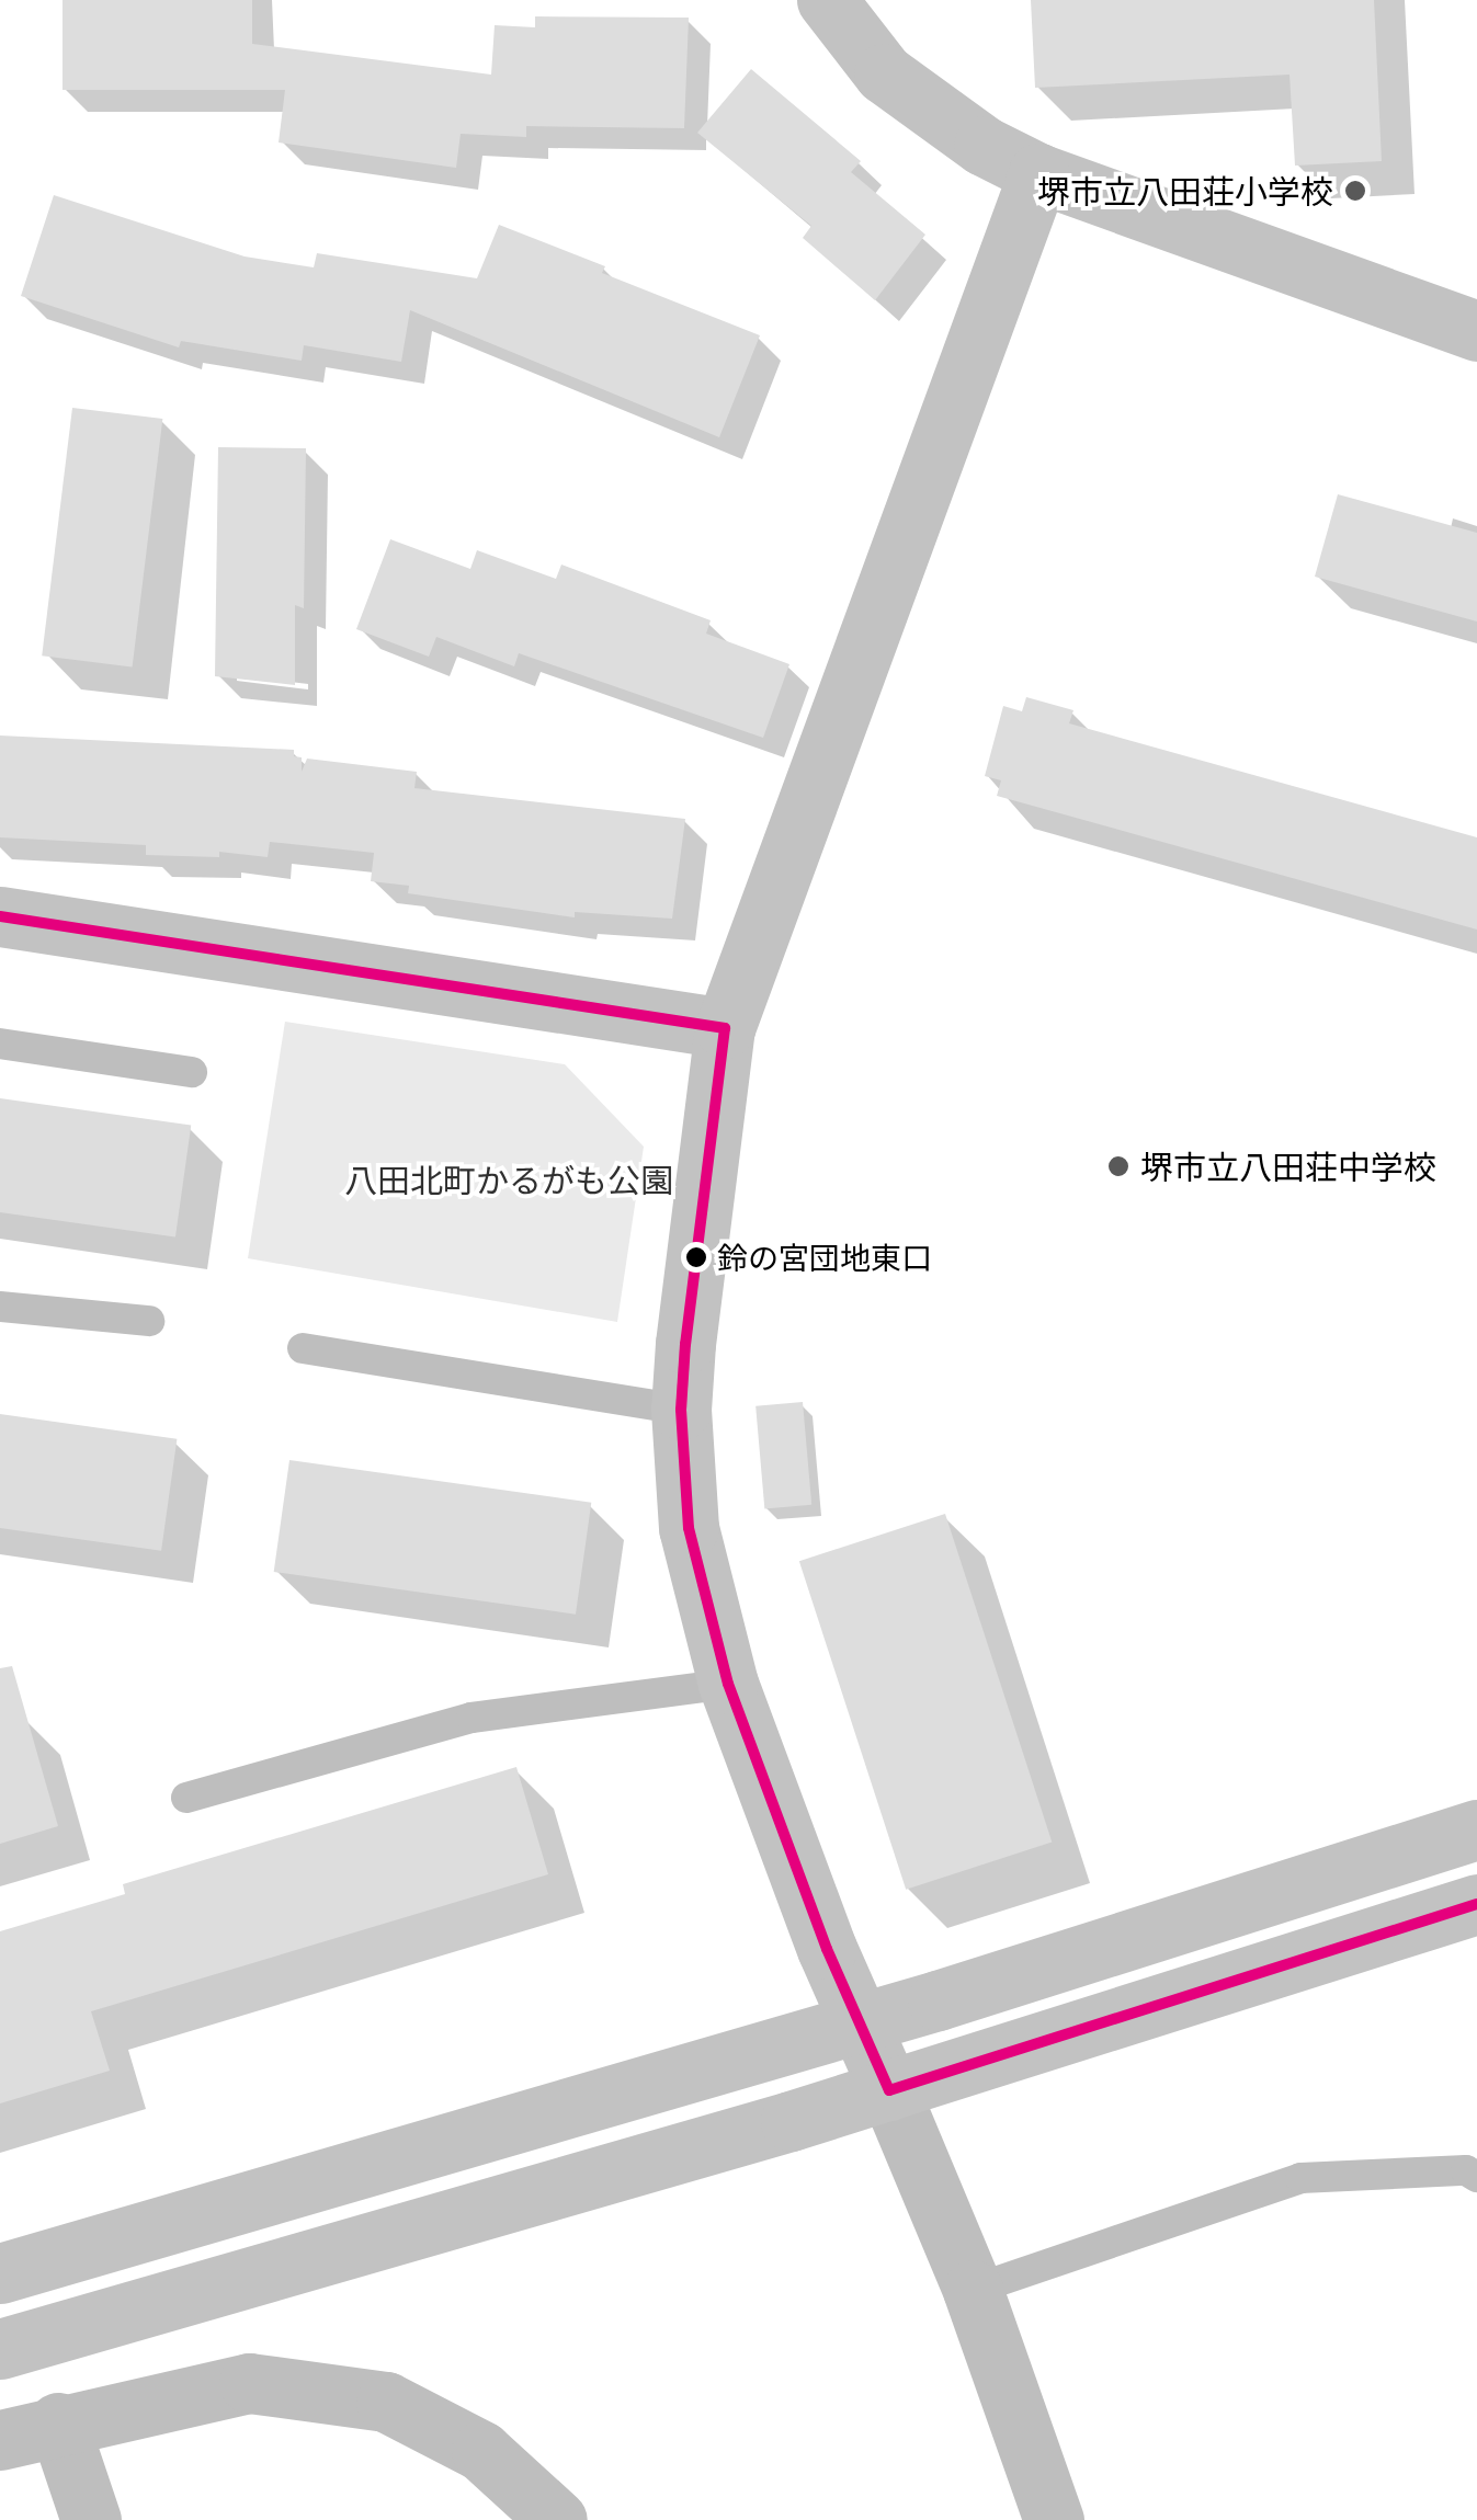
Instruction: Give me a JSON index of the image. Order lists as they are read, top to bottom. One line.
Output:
{"parks":["八田北町かるがも公園"],"places":["堺市立八田荘小学校","堺市立八田荘中学校","鈴の宮団地東口"]}
